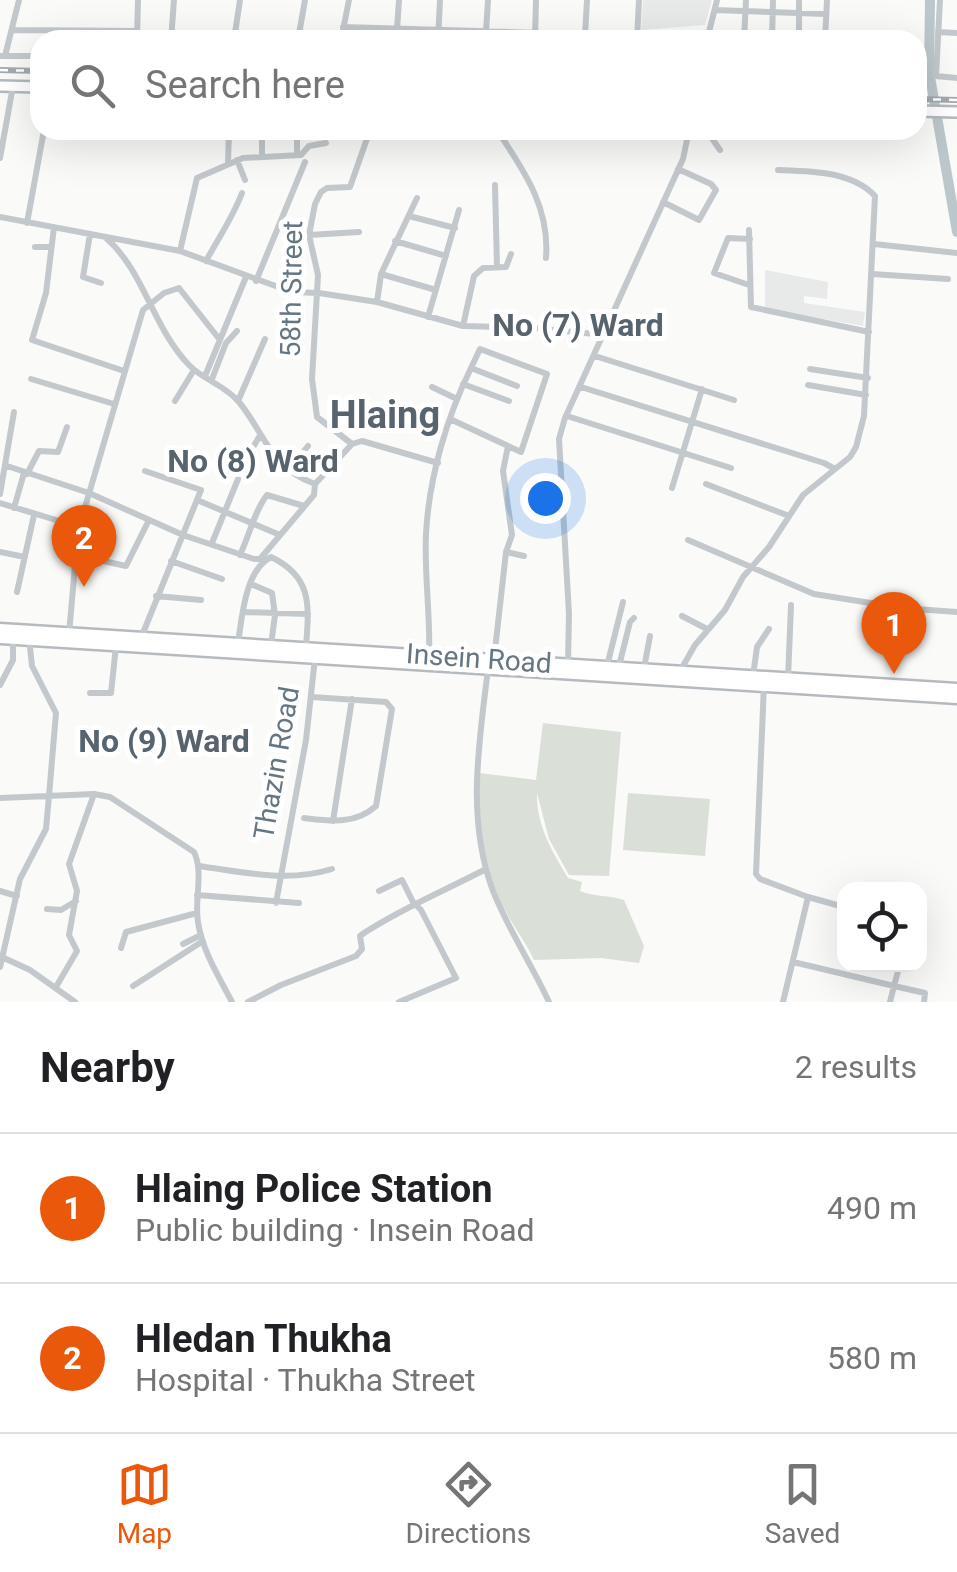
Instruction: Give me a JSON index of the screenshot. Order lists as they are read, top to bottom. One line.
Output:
{"streets":{"main road":["Insein Road"],"street":["58th Street","Thazin Road"]},"crossings":[["Insein Road","Thazin Road"]],"districts":["No (7) Ward","Hlaing","No (8) Ward","No (9) Ward"],"page":{"search":"Search here","pins":["2","1"],"heading":["Nearby","2 results"],"list":[{"mark":"1","name":"Hlaing Police Station","note":"Public building · Insein Road","value":"490 m"},{"mark":"2","name":"Hledan Thukha","note":"Hospital · Thukha Street","value":"580 m"}],"nav":["Map","Directions","Saved"]}}
